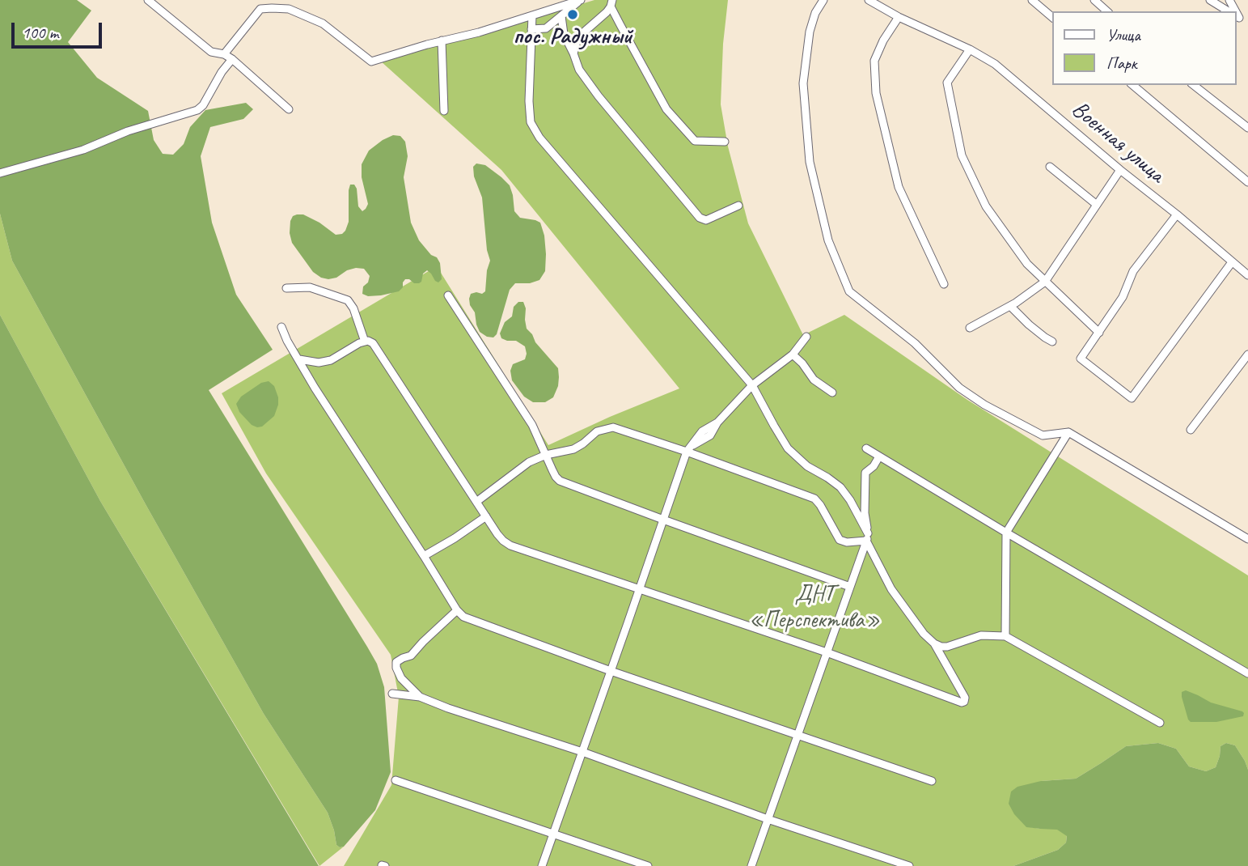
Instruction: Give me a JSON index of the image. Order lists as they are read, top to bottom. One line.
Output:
{"streets":{"street":["Военная улица"]},"parks":["ДНТ «Перспектива»"],"places":["пос. Радужный"],"legend":["Улица","Парк"],"scale_bar":"100 m"}
